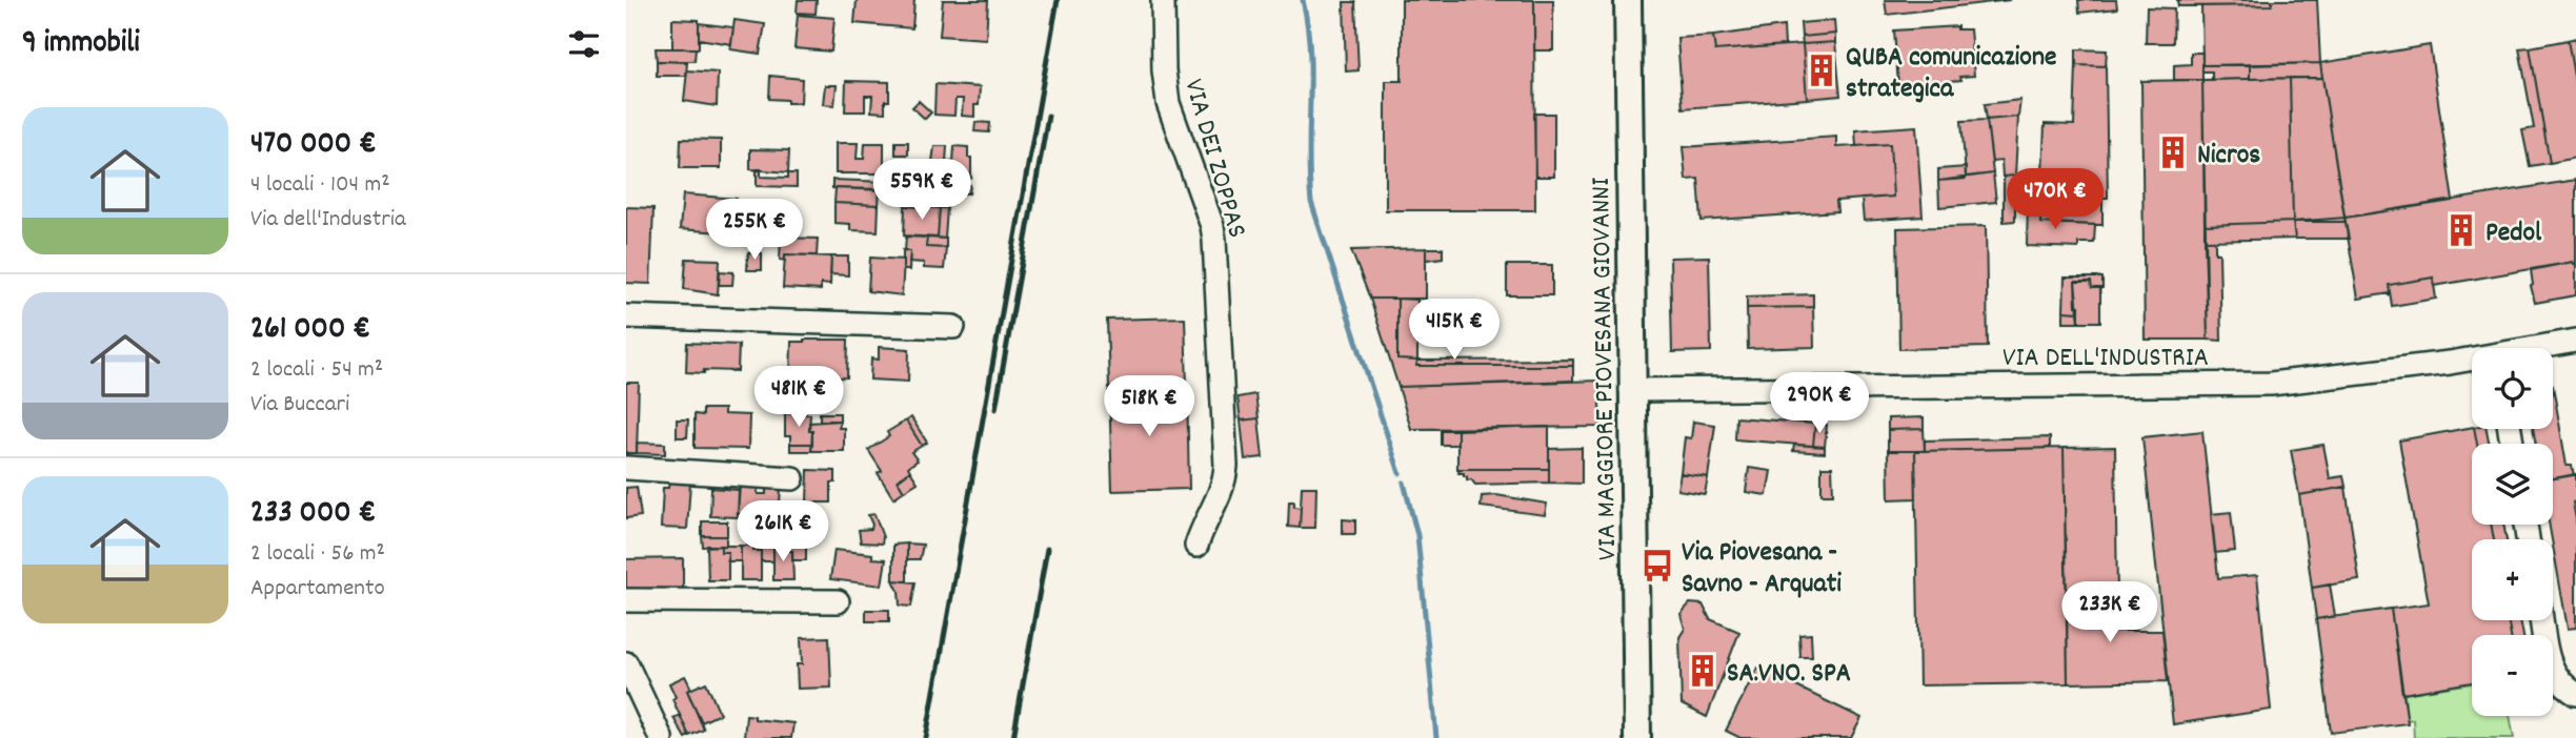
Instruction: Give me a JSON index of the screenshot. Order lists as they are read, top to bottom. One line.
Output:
{"streets":{"street":["VIA DEI ZOPPAS","VIA DELL'INDUSTRIA","VIA MAGGIORE PIOVESANA GIOVANNI"]},"crossings":[["VIA DELL'INDUSTRIA","VIA MAGGIORE PIOVESANA GIOVANNI"]],"places":{"building":["QUBA comunicazione strategica","Nicros","Pedol","SA.VNO. SPA"],"bus stop":["Via Piovesana - Savno - Arquati"]},"page":{"heading":"9 immobili","list":[{"name":"470 000 €","note":"4 locali · 104 m² · Via dell'Industria"},{"name":"261 000 €","note":"2 locali · 54 m² · Via Buccari"},{"name":"233 000 €","note":"2 locali · 56 m² · Appartamento"}],"price":["559K €","470K €","255K €","415K €","481K €","290K €","518K €","261K €","233K €"],"map_buttons":["+","−"]}}
